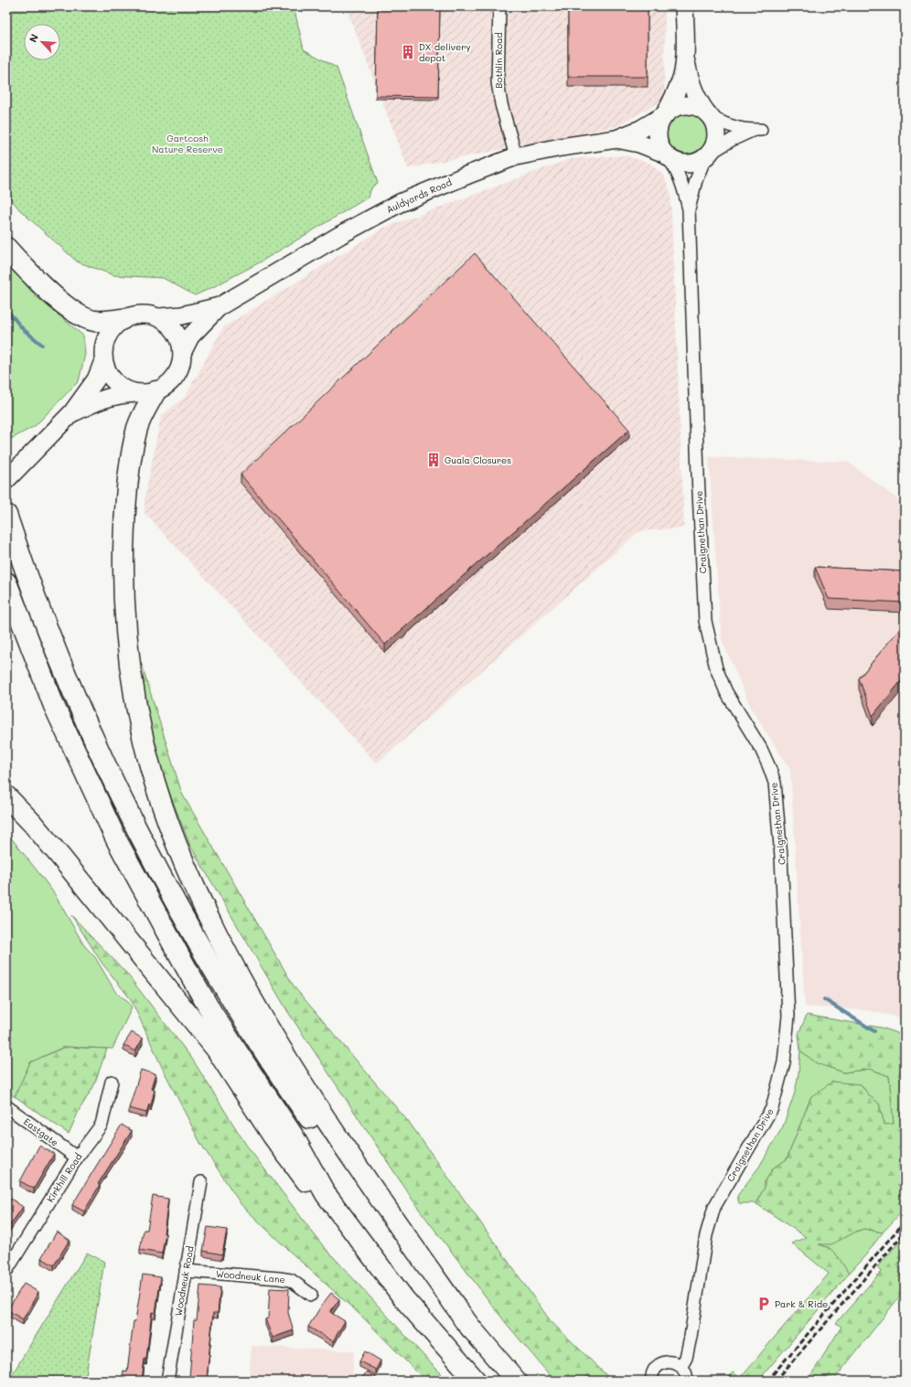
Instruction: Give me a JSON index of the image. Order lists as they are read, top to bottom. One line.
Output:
{"streets":{"street":["Bothlin Road","Auldyards Road","Craignethan Drive","Eastgate","Kirkhill Road","Woodneuk Lane","Woodneuk Road"]},"crossings":[["Bothlin Road","Auldyards Road"],["Auldyards Road","Craignethan Drive"],["Eastgate","Kirkhill Road"],["Woodneuk Lane","Woodneuk Road"]],"parks":["Gartcosh Nature Reserve"],"places":{"building":["DX delivery depot","Guala Closures"],"parking":["Park & Ride"]},"north":"top left"}
